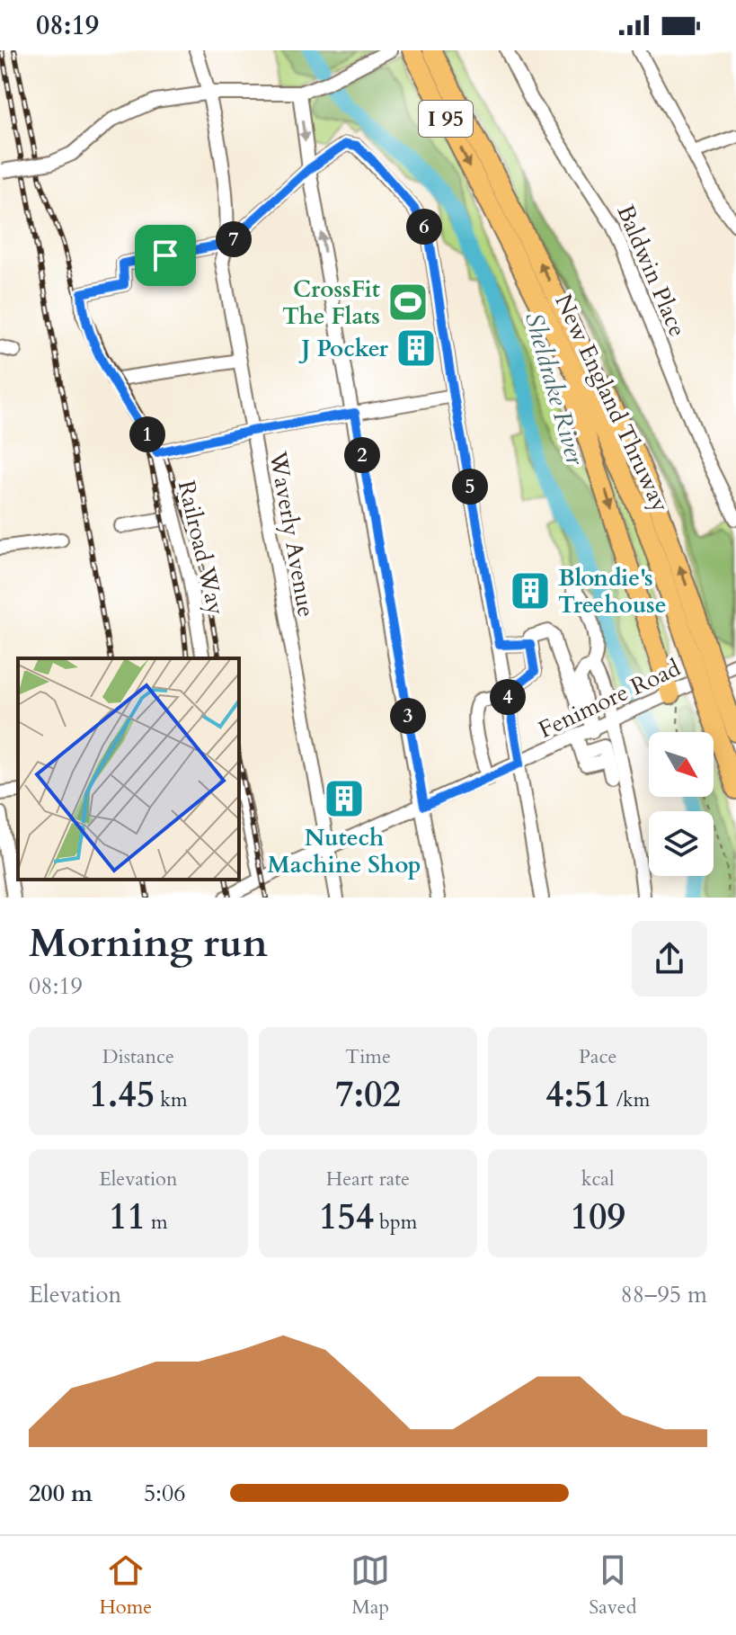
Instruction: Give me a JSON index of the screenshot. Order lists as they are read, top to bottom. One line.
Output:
{"streets":{"highway":["I 95","New England Thruway"],"street":["Baldwin Place","Waverly Avenue","Railroad Way","Fenimore Road"]},"crossings":[["Waverly Avenue","Railroad Way"],["Waverly Avenue","Fenimore Road"]],"water":["Sheldrake River"],"places":{"sports":["CrossFit The Flats"],"building":["J Pocker","Blondie's Treehouse","Nutech Machine Shop"]},"north":"bottom right","page":{"status":"08:19","pins":["6","7","1","2","5","4","3"],"heading":["Morning run","08:19"],"stats":[["Distance","1.45 km"],["Time","7:02"],["Pace","4:51 /km"],["Elevation","11 m"],["Heart rate","154 bpm"],["kcal","109"]],"chart":["Elevation","88–95 m"],"list":[{"name":"200 m","note":"5:06"}],"tabs":["Home","Map","Saved"]}}
